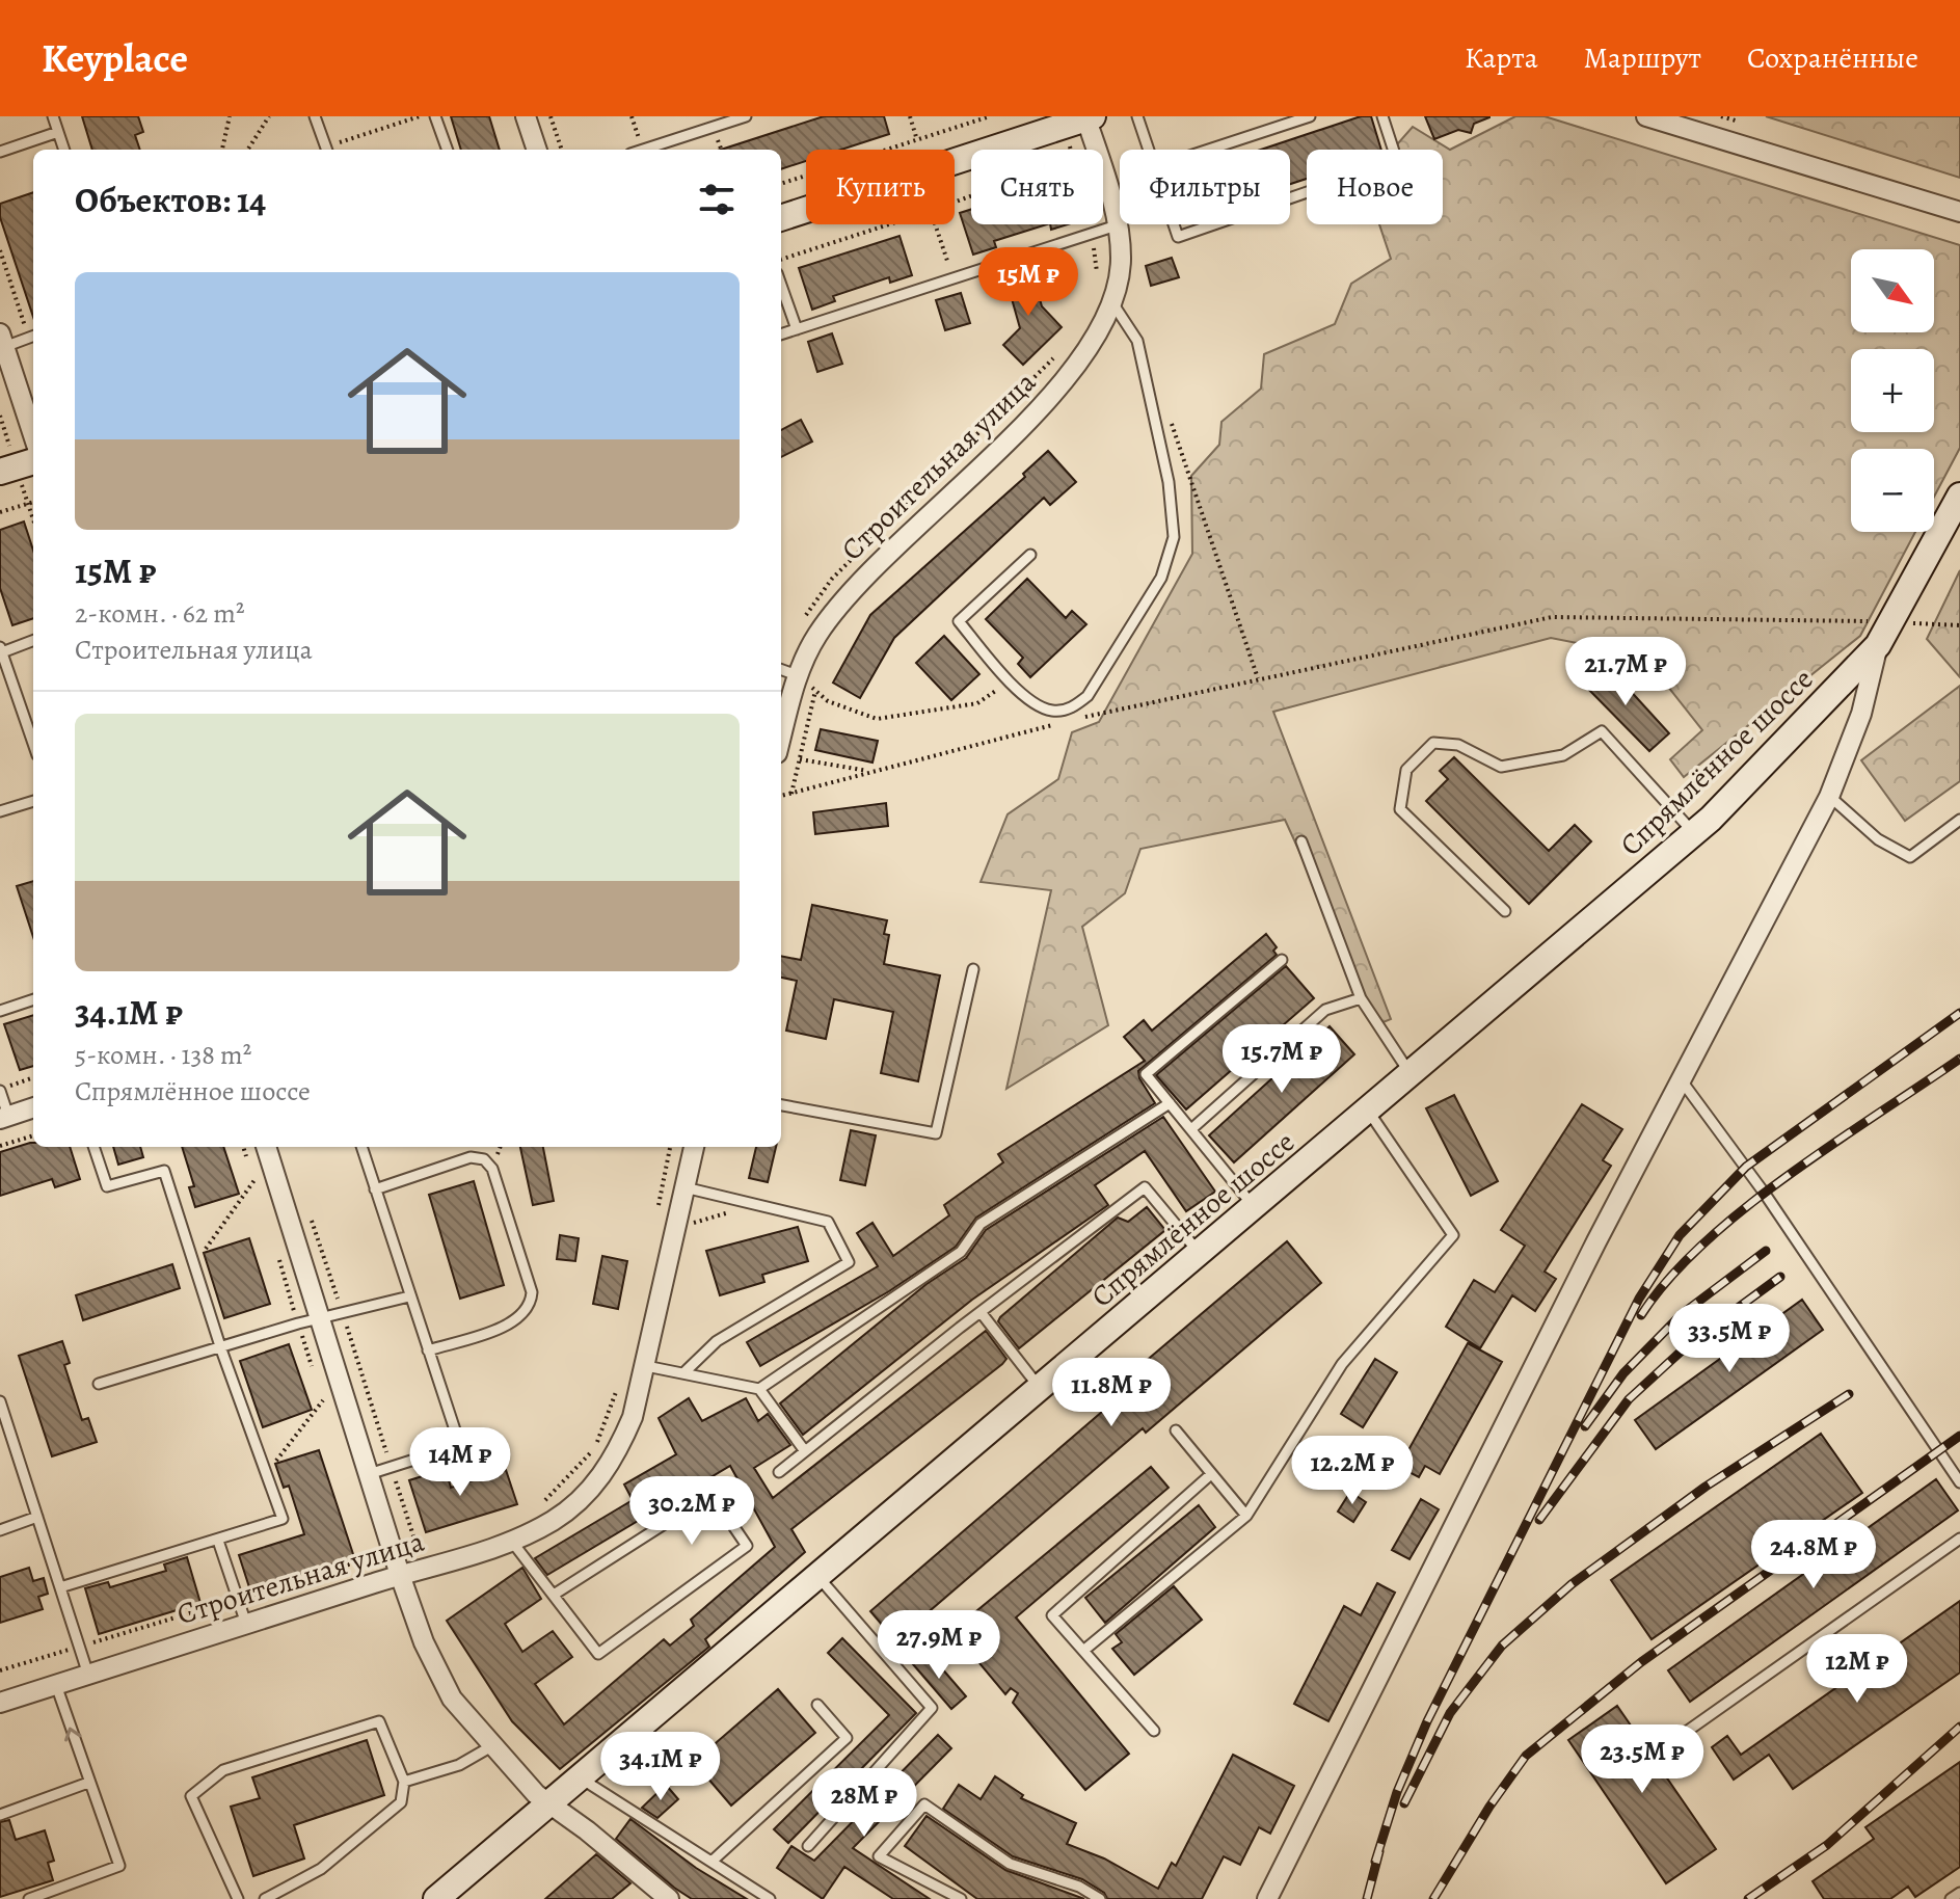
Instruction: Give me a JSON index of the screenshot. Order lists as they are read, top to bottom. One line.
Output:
{"streets":{"main road":["Спрямлённое шоссе"],"street":["Строительная улица"]},"north":"bottom right","page":{"header":"Keyplace","nav":["Карта","Маршрут","Сохранённые"],"chip":["Купить","Снять","Фильтры","Новое"],"heading":"Объектов: 14","price":["15M ₽","21.7M ₽","15.7M ₽","33.5M ₽","11.8M ₽","14M ₽","12.2M ₽","30.2M ₽","24.8M ₽","27.9M ₽","12M ₽","23.5M ₽","34.1M ₽","28M ₽"],"map_buttons":["+","−"],"list":[{"name":"15M ₽","note":"2-комн. · 62 m² · Строительная улица"},{"name":"34.1M ₽","note":"5-комн. · 138 m² · Спрямлённое шоссе"}]}}
